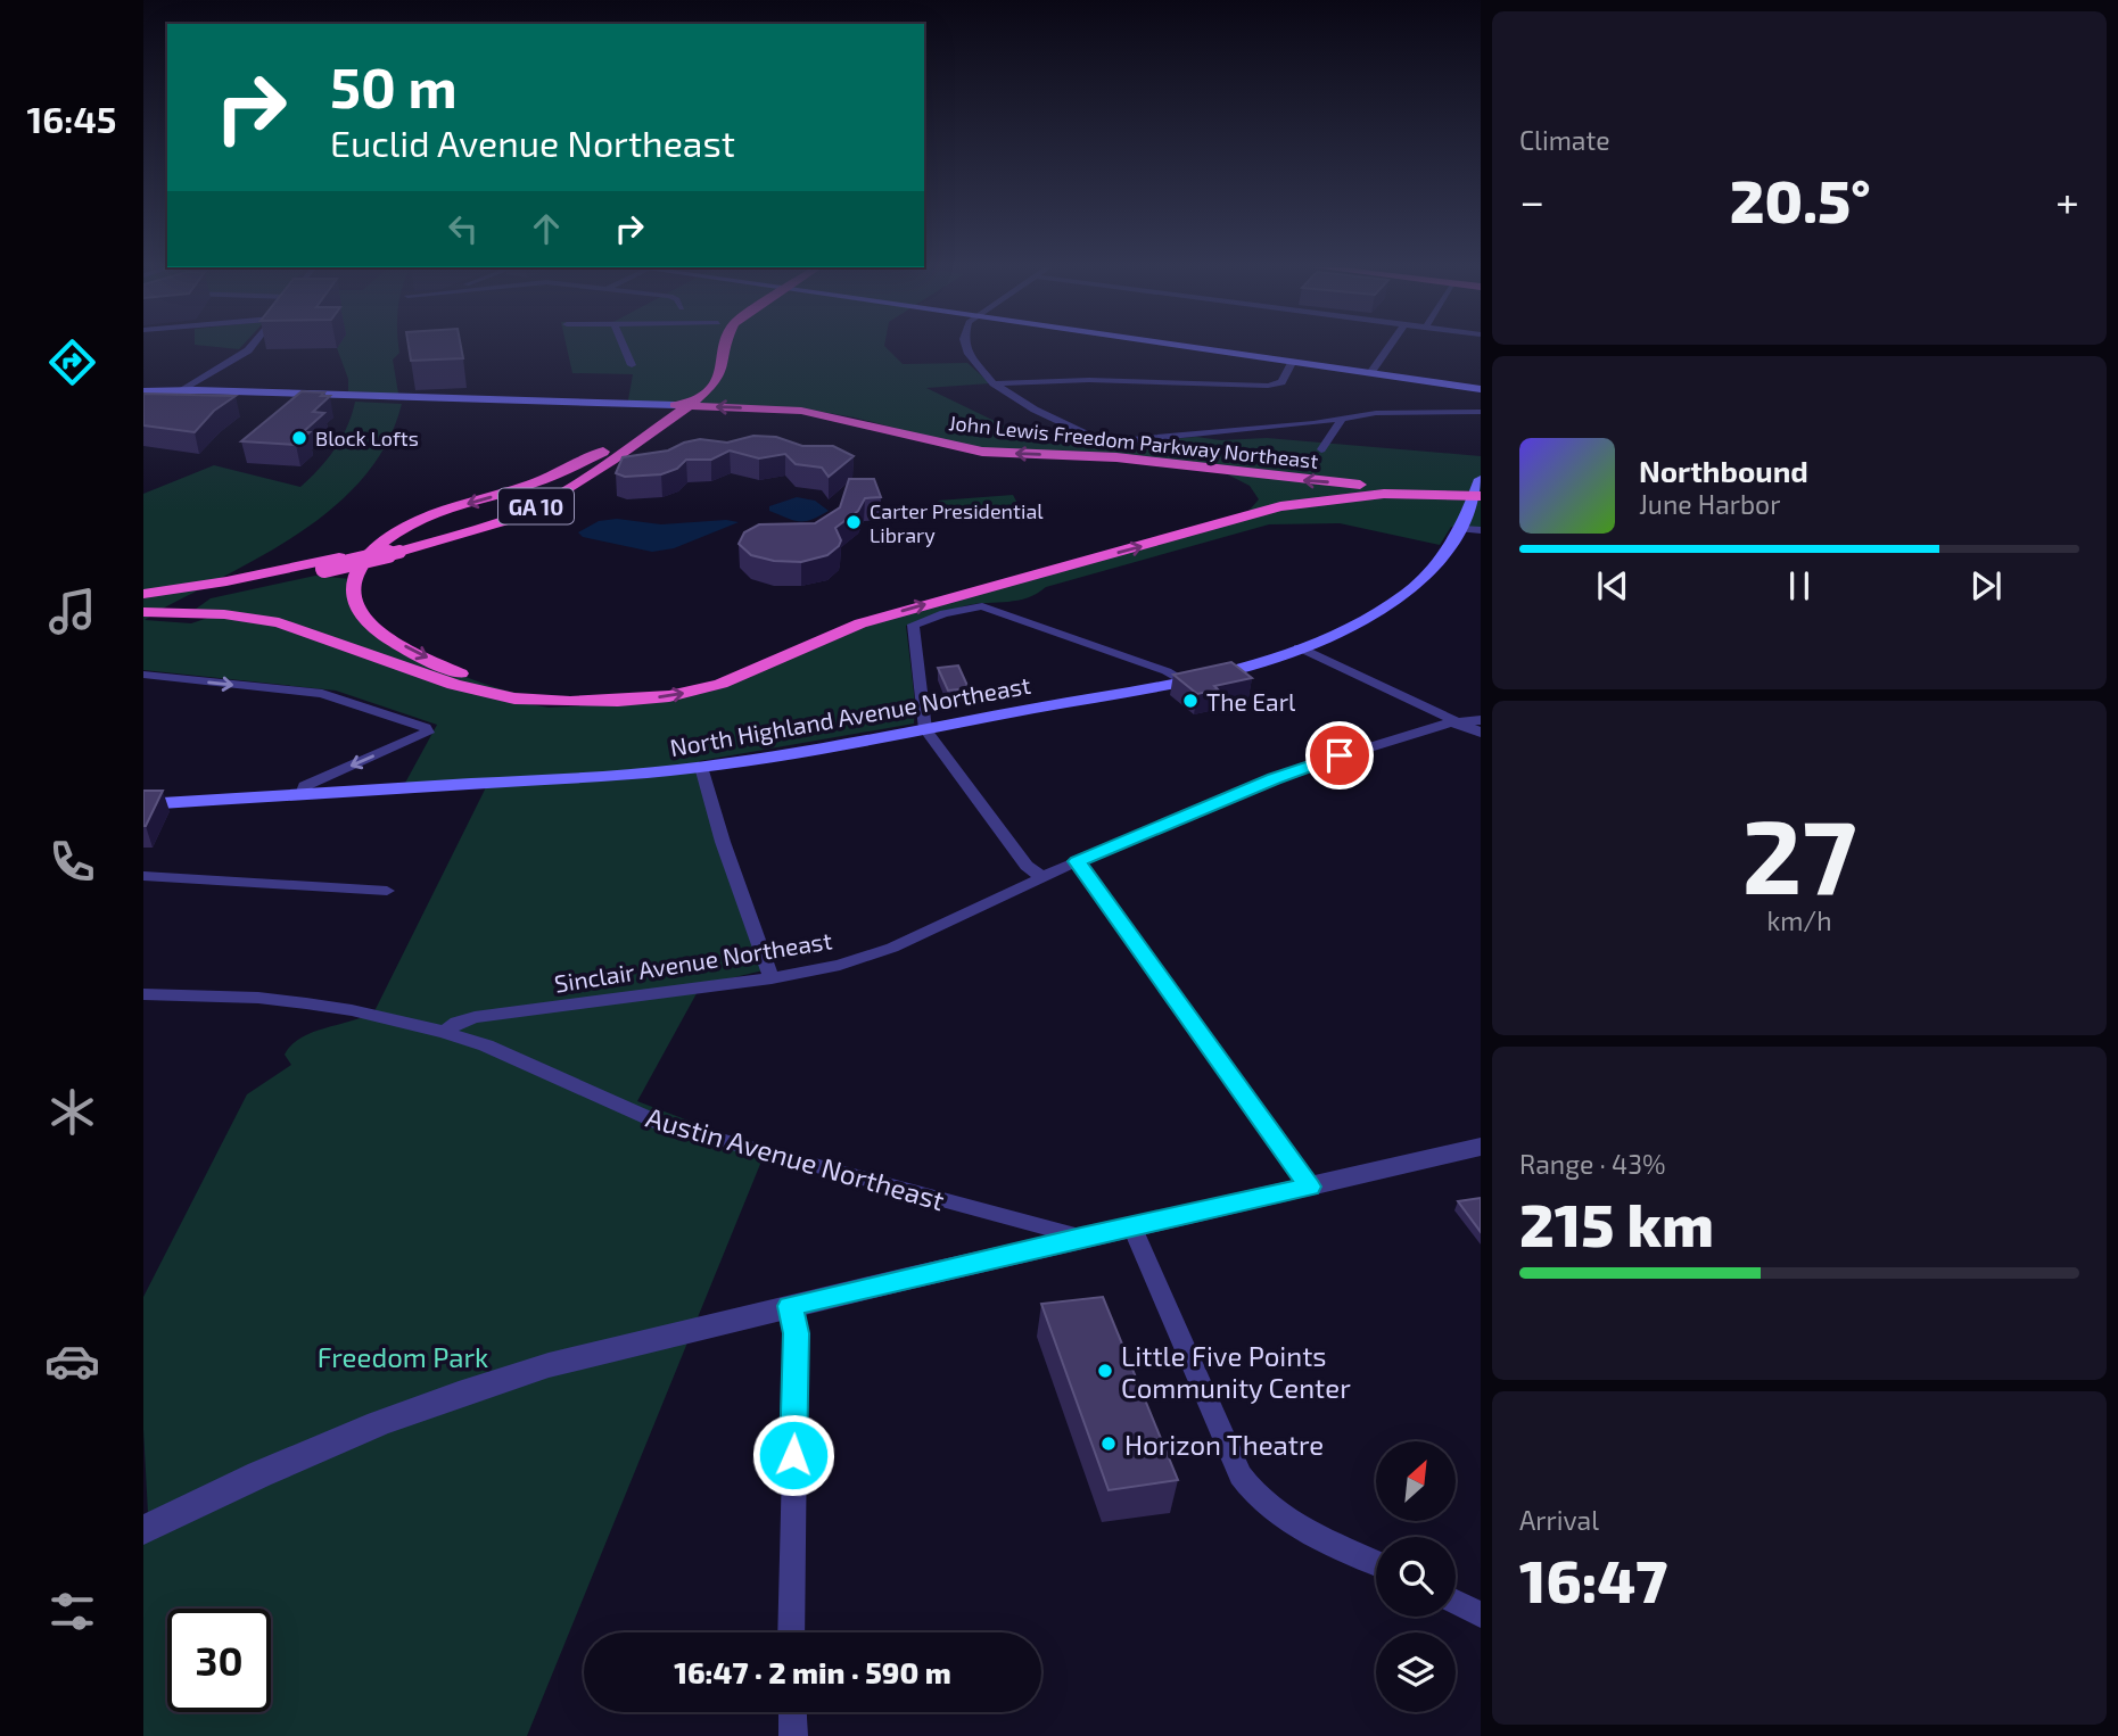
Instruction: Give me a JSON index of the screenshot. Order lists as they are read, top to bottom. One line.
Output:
{"streets":{"highway":["John Lewis Freedom Parkway Northeast","GA 10"],"main road":["North Highland Avenue Northeast"],"street":["Sinclair Avenue Northeast","Austin Avenue Northeast"]},"crossings":[["John Lewis Freedom Parkway Northeast","GA 10"],["John Lewis Freedom Parkway Northeast","North Highland Avenue Northeast"],["Sinclair Avenue Northeast","Austin Avenue Northeast"]],"parks":["Freedom Park"],"places":["Block Lofts","Carter Presidential Library","The Earl","Little Five Points Community Center","Horizon Theatre"],"north":"top right","page":{"tabs":"16:45","tile":["Climate",["27","km/h"],["Range · 43%","215 km"],["Arrival","16:47"]],"turn":["50 m","Euclid Avenue Northeast"],"heat":["−","20.5°","+"],"song":["Northbound","June Harbor"],"limit":"30","trip":"16:47 · 2 min · 590 m"}}
